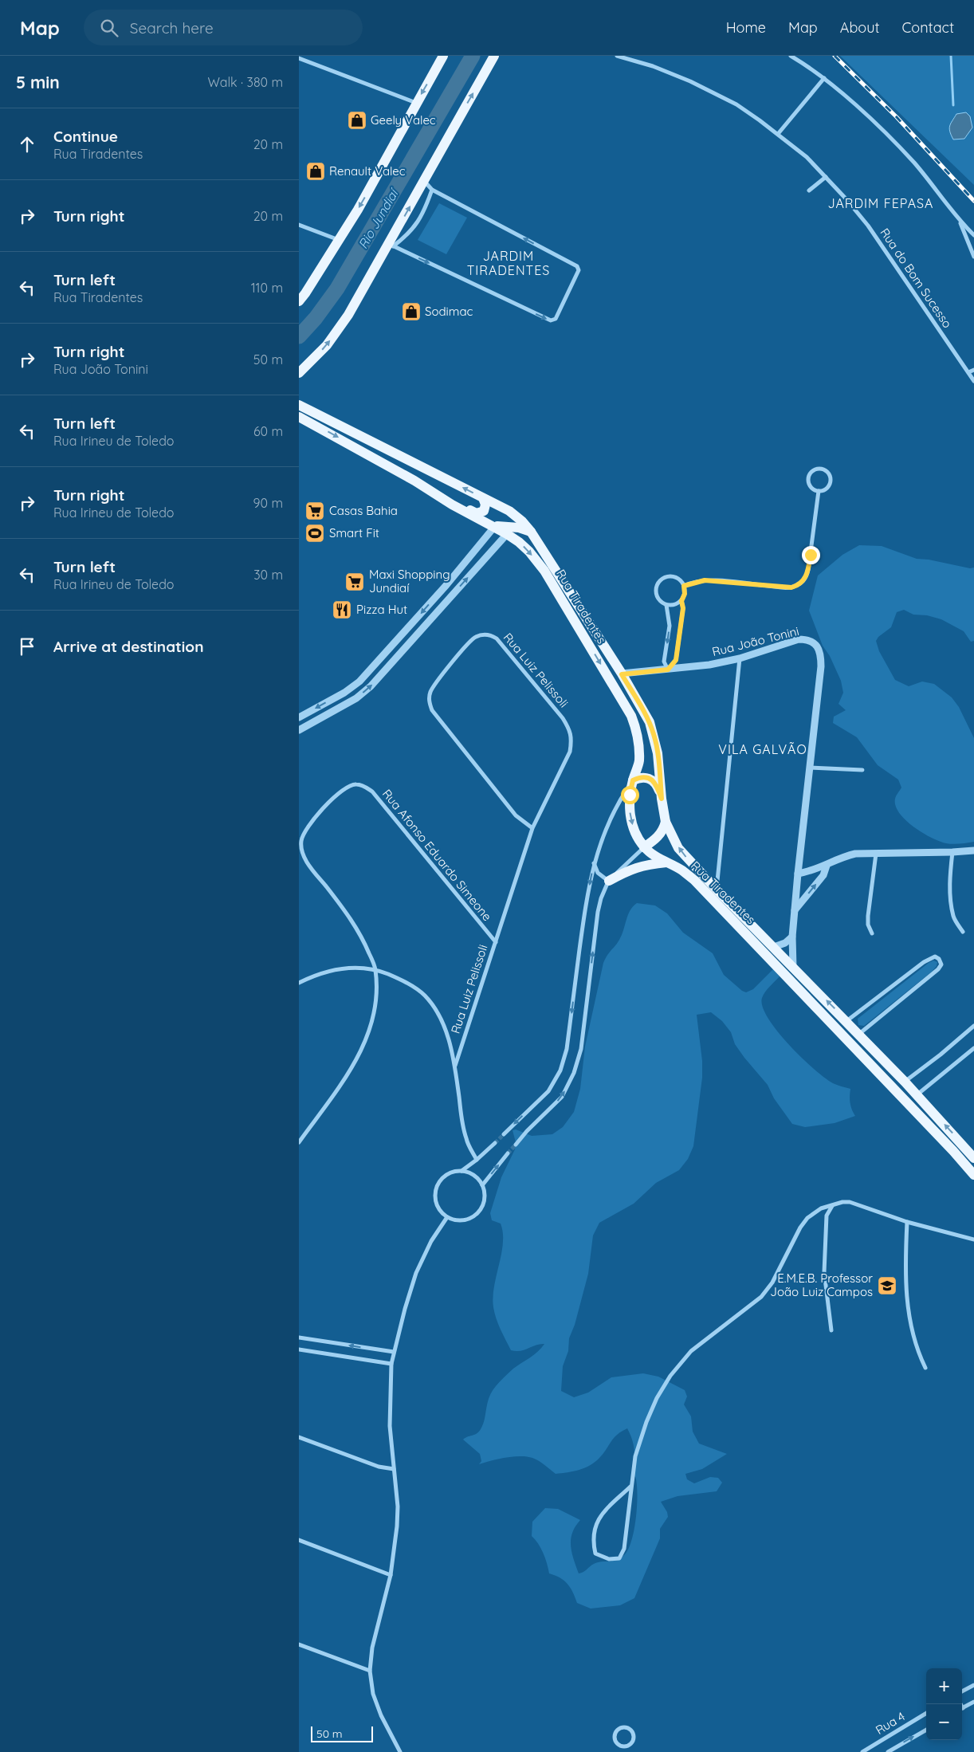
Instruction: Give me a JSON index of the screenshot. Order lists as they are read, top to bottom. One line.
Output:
{"streets":{"main road":["Rua Tiradentes"],"street":["Rua do Bom Sucesso","Rua João Tonini","Rua Luiz Pelissoli","Rua Afonso Eduardo Simeone","Rua 4"]},"crossings":[["Rua Tiradentes","Rua João Tonini"],["Rua Luiz Pelissoli","Rua Afonso Eduardo Simeone"]],"districts":["JARDIM FEPASA","JARDIM TIRADENTES","VILA GALVÃO"],"water":["Rio Jundiaí"],"places":{"shop":["Geely Valec","Renault Valec","Sodimac"],"supermarket":["Casas Bahia","Maxi Shopping Jundiaí"],"sports":["Smart Fit"],"restaurant":["Pizza Hut"],"school or university":["E.M.E.B. Professor João Luiz Campos"]},"scale_bar":"50 m","page":{"header":"Map","search":"Search here","nav":["Home","Map","About","Contact"],"heading":["5 min","Walk · 380 m"],"list":[["Continue","Rua Tiradentes","20 m"],["Turn right","20 m"],["Turn left","Rua Tiradentes","110 m"],["Turn right","Rua João Tonini","50 m"],["Turn left","Rua Irineu de Toledo","60 m"],["Turn right","Rua Irineu de Toledo","90 m"],["Turn left","Rua Irineu de Toledo","30 m"],"Arrive at destination"],"map_buttons":["+","−"],"scale":"50 m"}}
